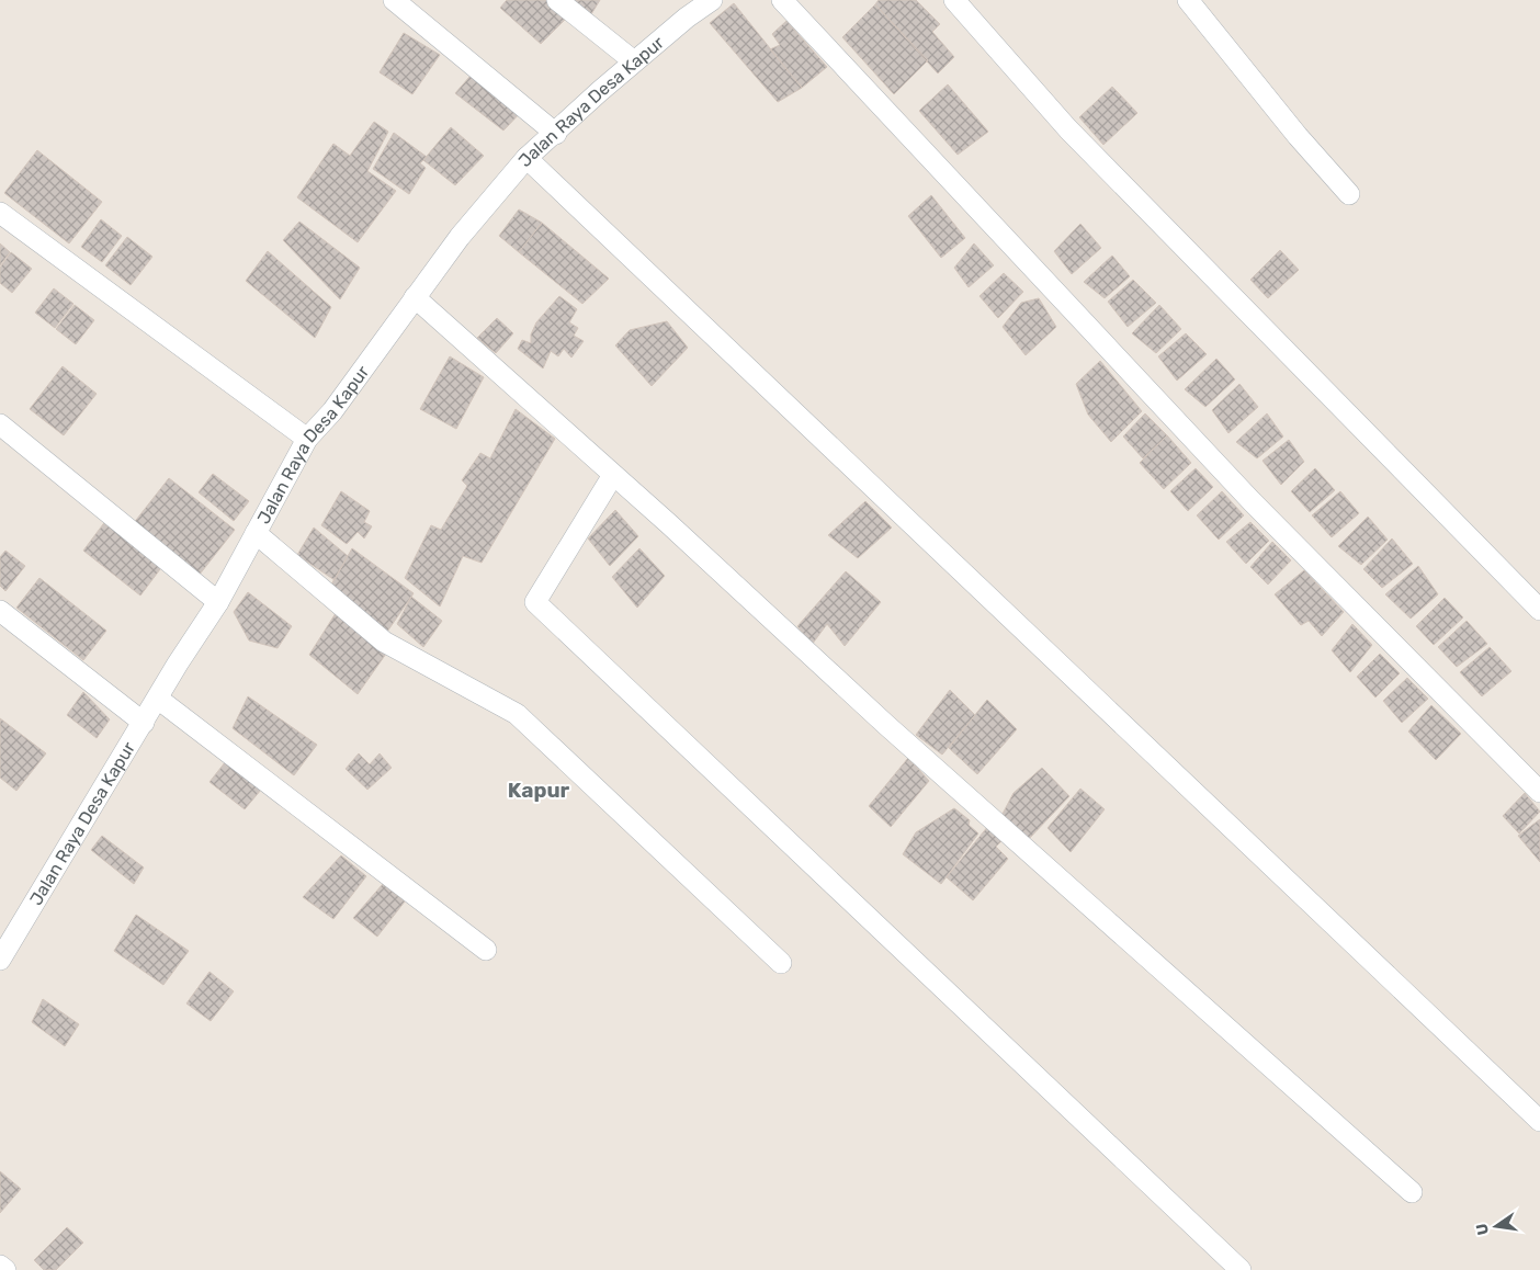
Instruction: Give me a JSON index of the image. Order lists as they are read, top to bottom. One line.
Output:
{"streets":{"street":["Jalan Raya Desa Kapur"]},"districts":["Kapur"],"north":"left"}
